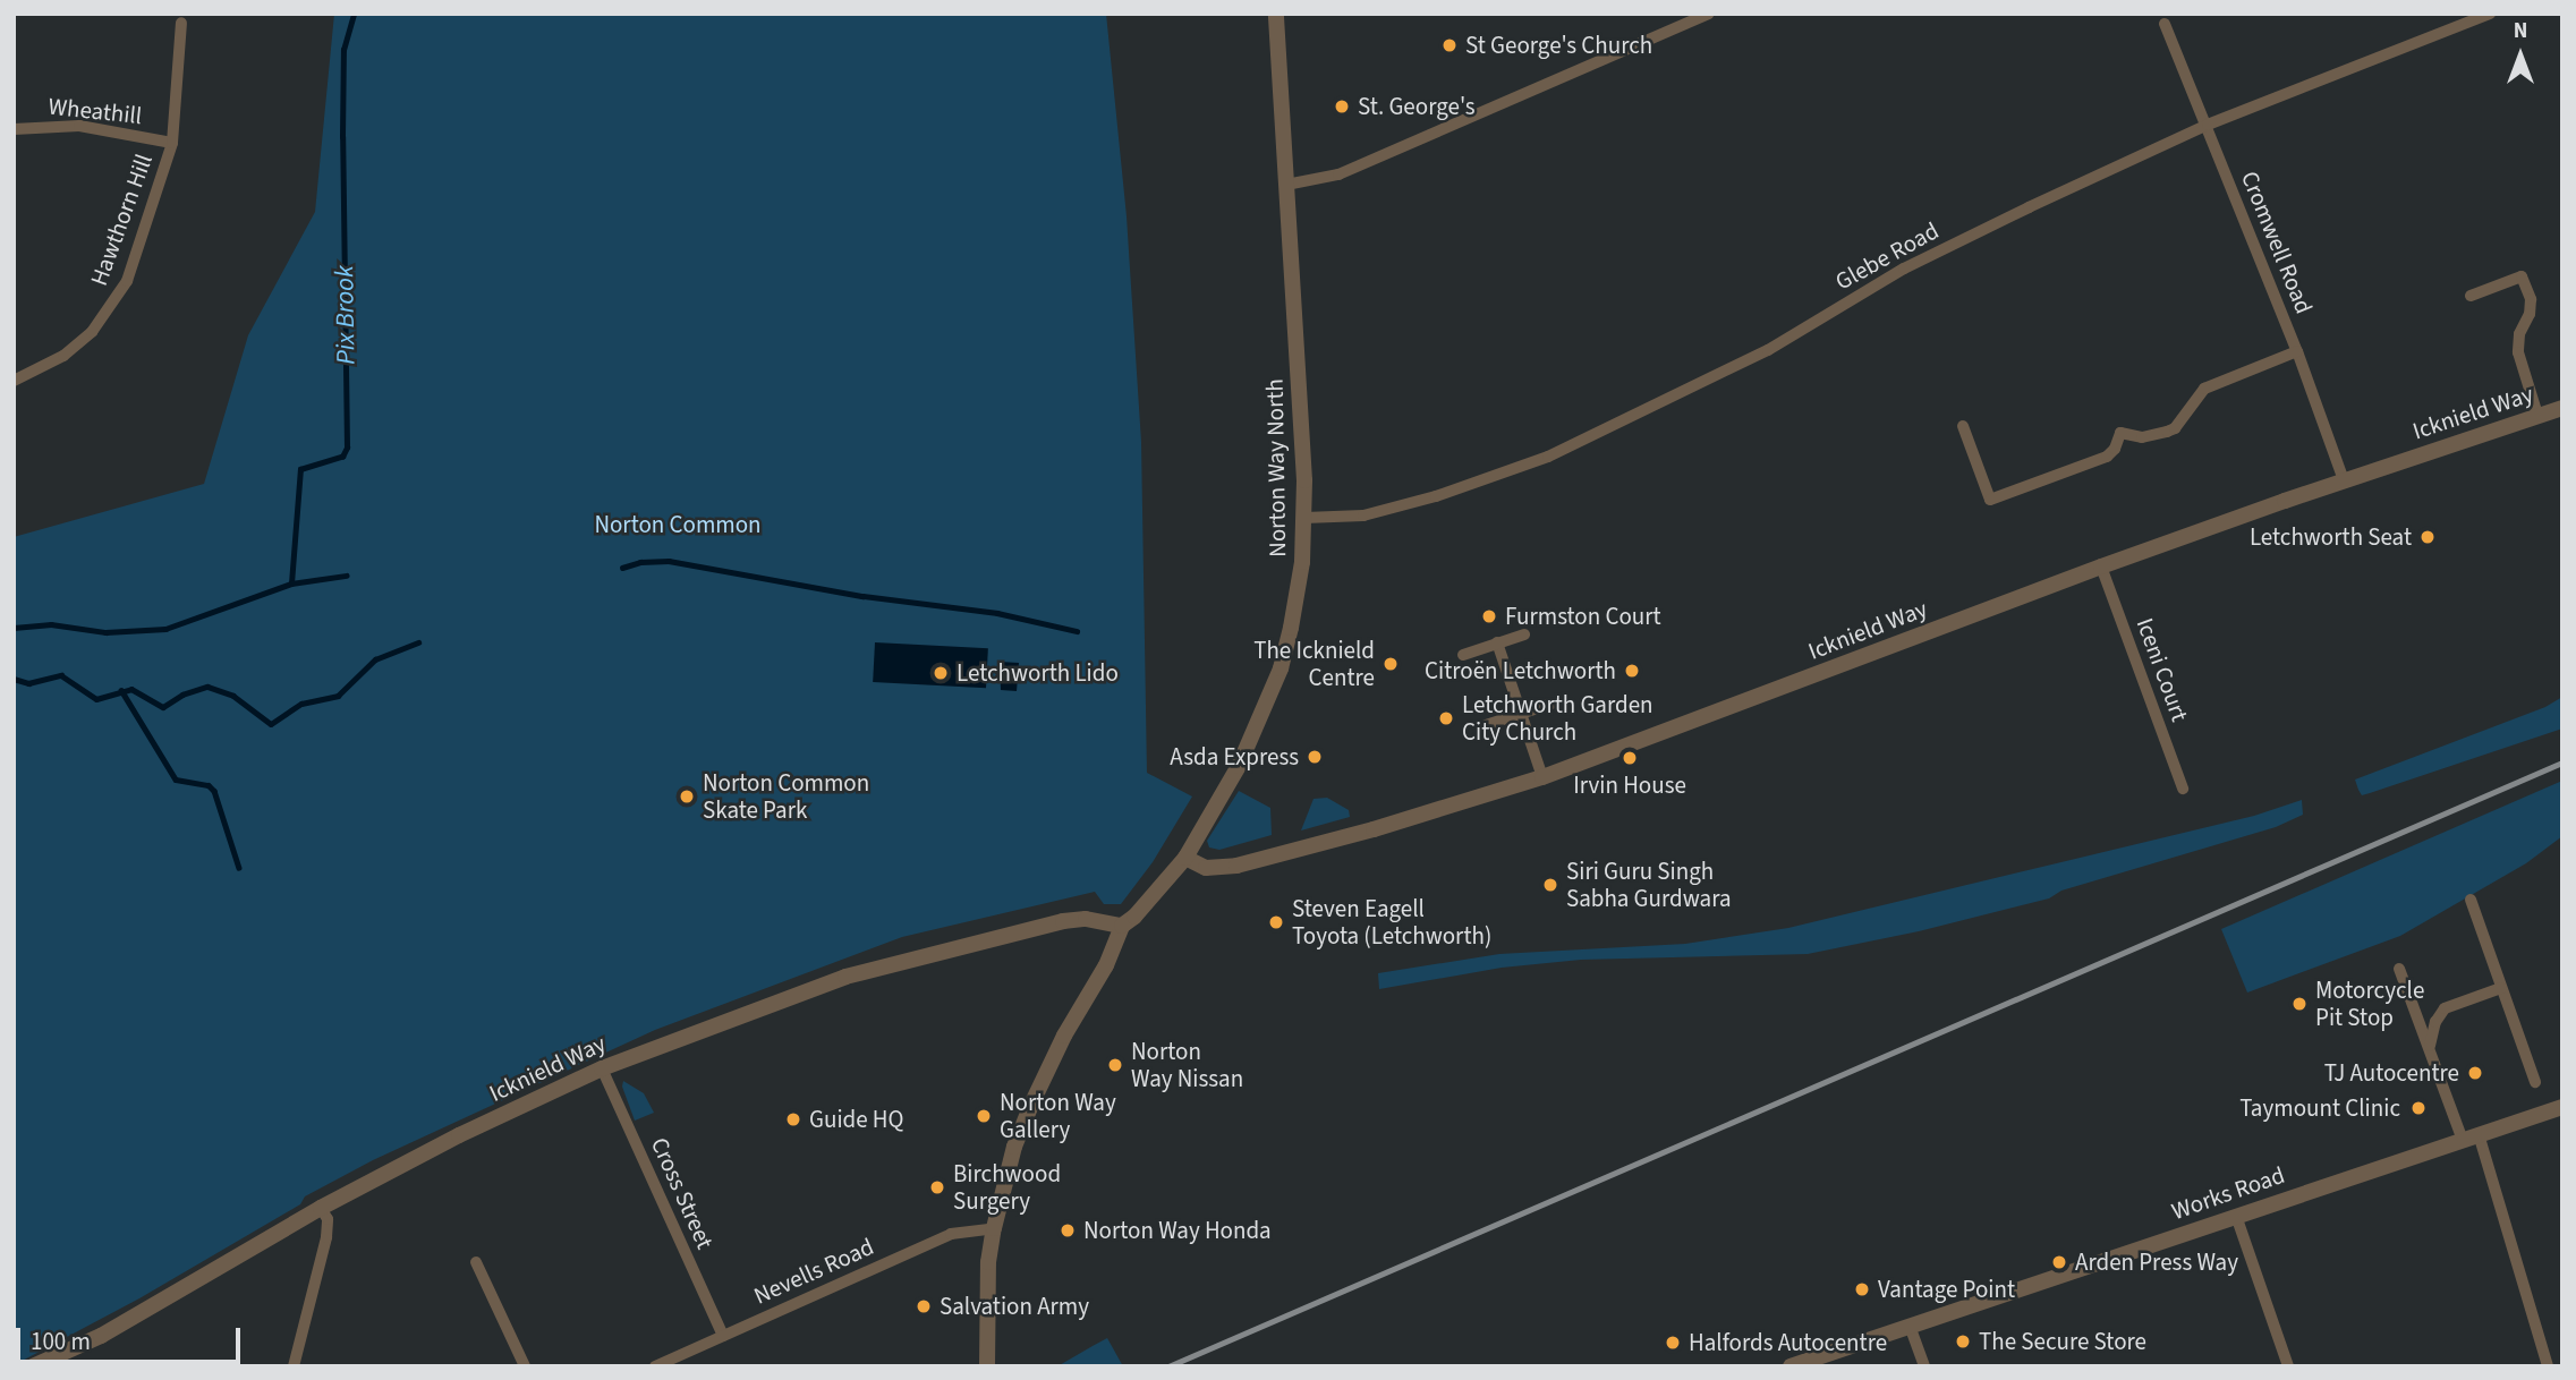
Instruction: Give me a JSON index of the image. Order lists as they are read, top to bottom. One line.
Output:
{"streets":{"street":["Wheathill","Hawthorn Hill","Cromwell Road","Glebe Road","Icknield Way","Norton Way North","Iceni Court","Cross Street","Works Road","Nevells Road"]},"crossings":[["Wheathill","Hawthorn Hill"],["Cromwell Road","Glebe Road"],["Cromwell Road","Icknield Way"],["Glebe Road","Norton Way North"],["Icknield Way","Norton Way North"],["Icknield Way","Iceni Court"],["Icknield Way","Cross Street"],["Norton Way North","Nevells Road"],["Cross Street","Nevells Road"]],"water":["Pix Brook"],"parks":["Norton Common"],"places":["St George's Church","St. George's","Letchworth Seat","Furmston Court","The Icknield Centre","Citroën Letchworth","Letchworth Lido","Letchworth Garden City Church","Asda Express","Irvin House","Norton Common Skate Park","Siri Guru Singh Sabha Gurdwara","Steven Eagell Toyota (Letchworth)","Motorcycle Pit Stop","Norton Way Nissan","TJ Autocentre","Taymount Clinic","Norton Way Gallery","Guide HQ","Birchwood Surgery","Norton Way Honda","Arden Press Way","Vantage Point","Salvation Army","The Secure Store","Halfords Autocentre"],"scale_bar":"100 m","north":"top"}
